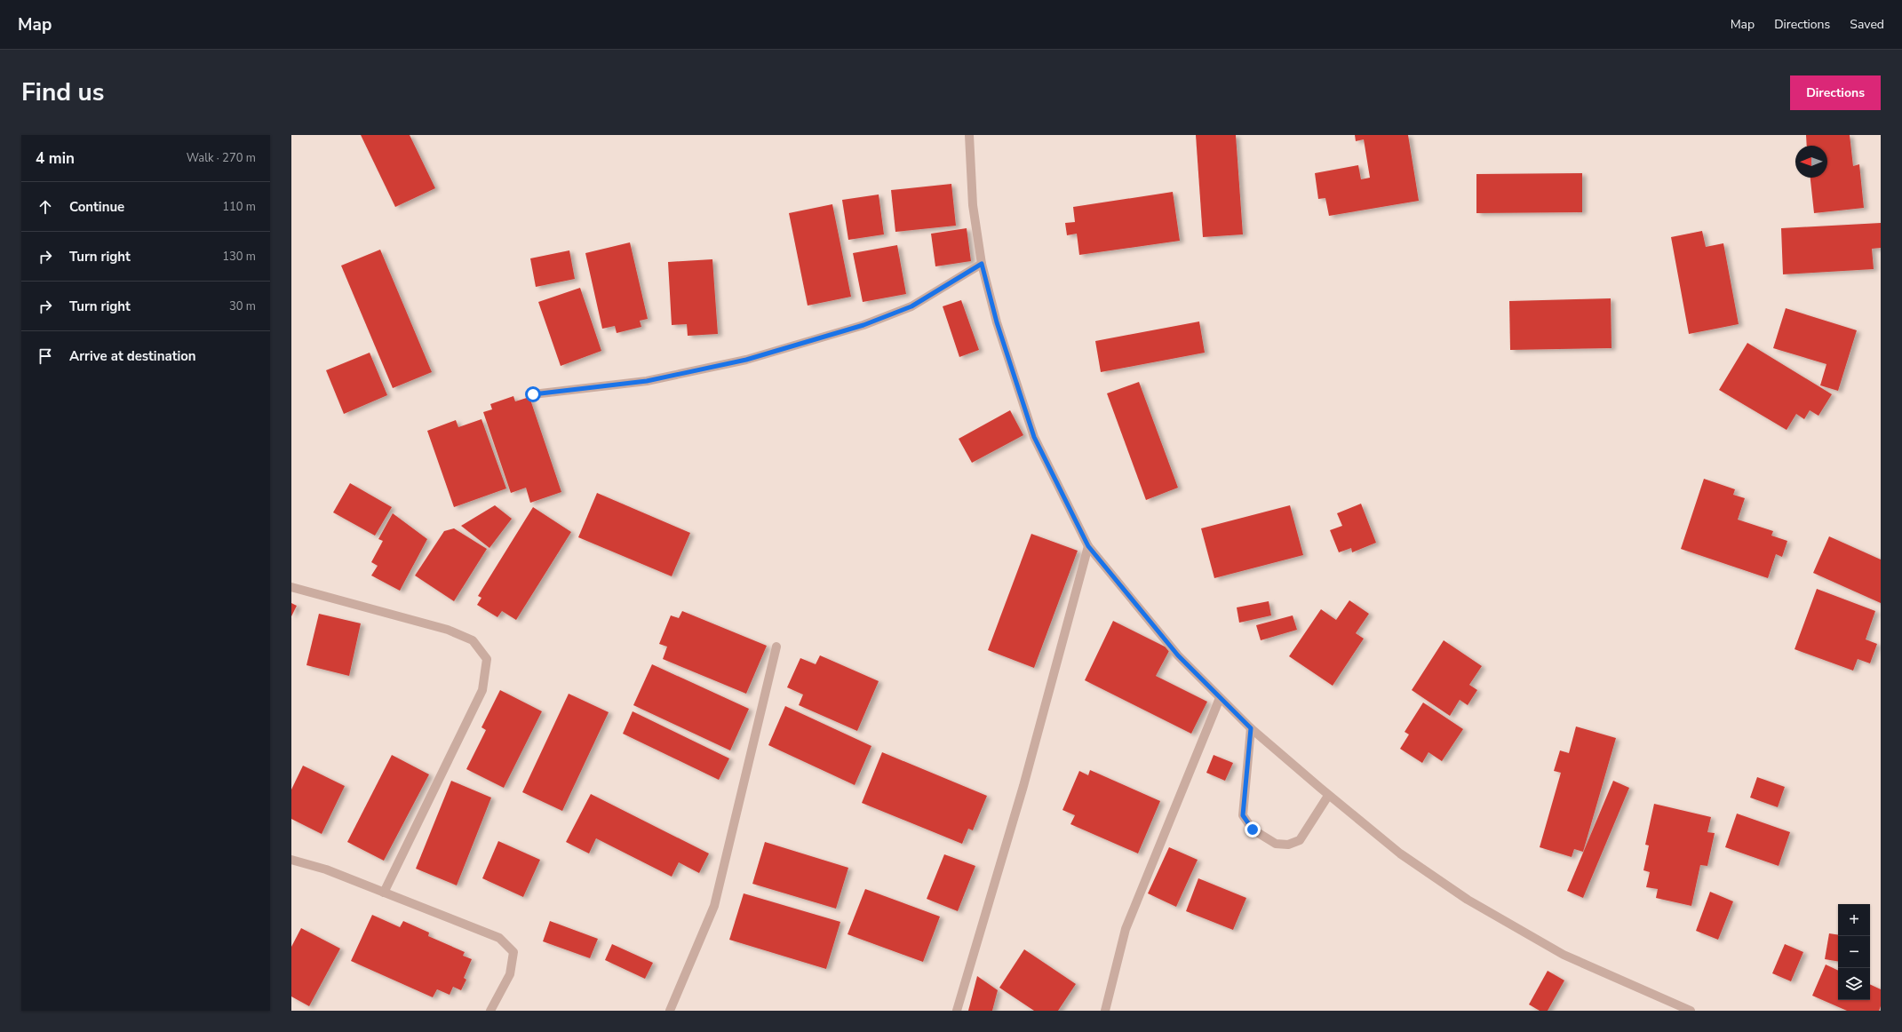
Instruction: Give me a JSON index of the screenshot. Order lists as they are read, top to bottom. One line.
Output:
{"north":"left","page":{"header":"Map","nav":["Map","Directions","Saved"],"title":"Find us","buttons":"Directions","heading":["4 min","Walk · 270 m"],"list":[["Continue","110 m"],["Turn right","130 m"],["Turn right","30 m"],"Arrive at destination"],"map_buttons":["+","−"]}}
